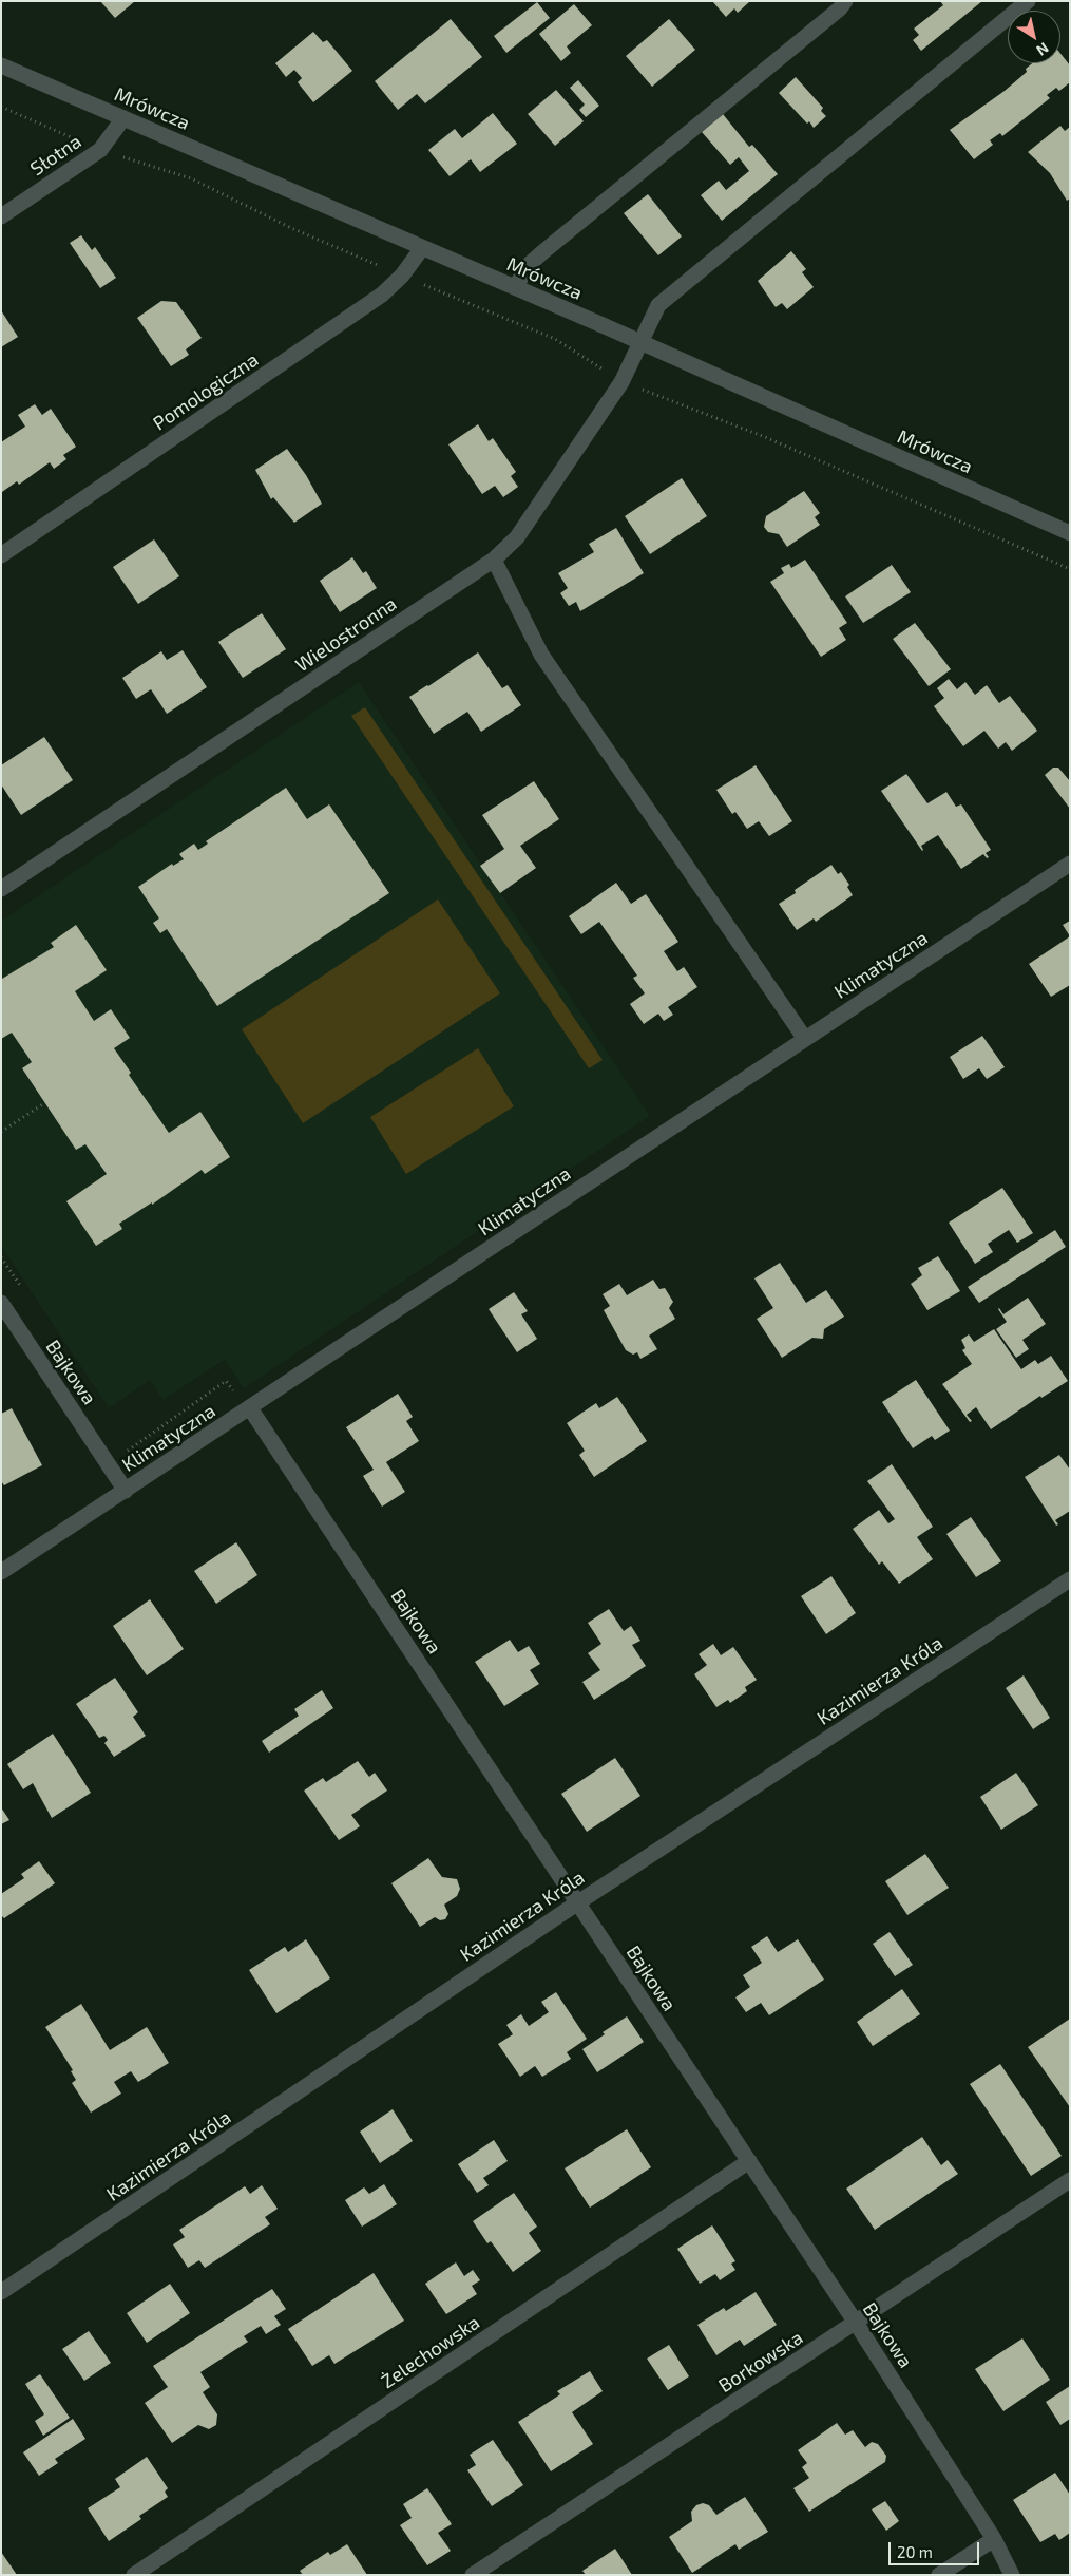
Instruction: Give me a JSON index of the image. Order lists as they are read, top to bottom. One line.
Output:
{"streets":{"street":["Mrówcza","Słotna","Pomologiczna","Wielostronna","Klimatyczna","Bajkowa","Kazimierza Króla","Żelechowska","Borkowska"]},"crossings":[["Mrówcza","Słotna"],["Mrówcza","Pomologiczna"],["Mrówcza","Wielostronna"],["Klimatyczna","Bajkowa"],["Bajkowa","Kazimierza Króla"],["Bajkowa","Żelechowska"],["Bajkowa","Borkowska"]],"scale_bar":"20 m","north":"bottom right"}
